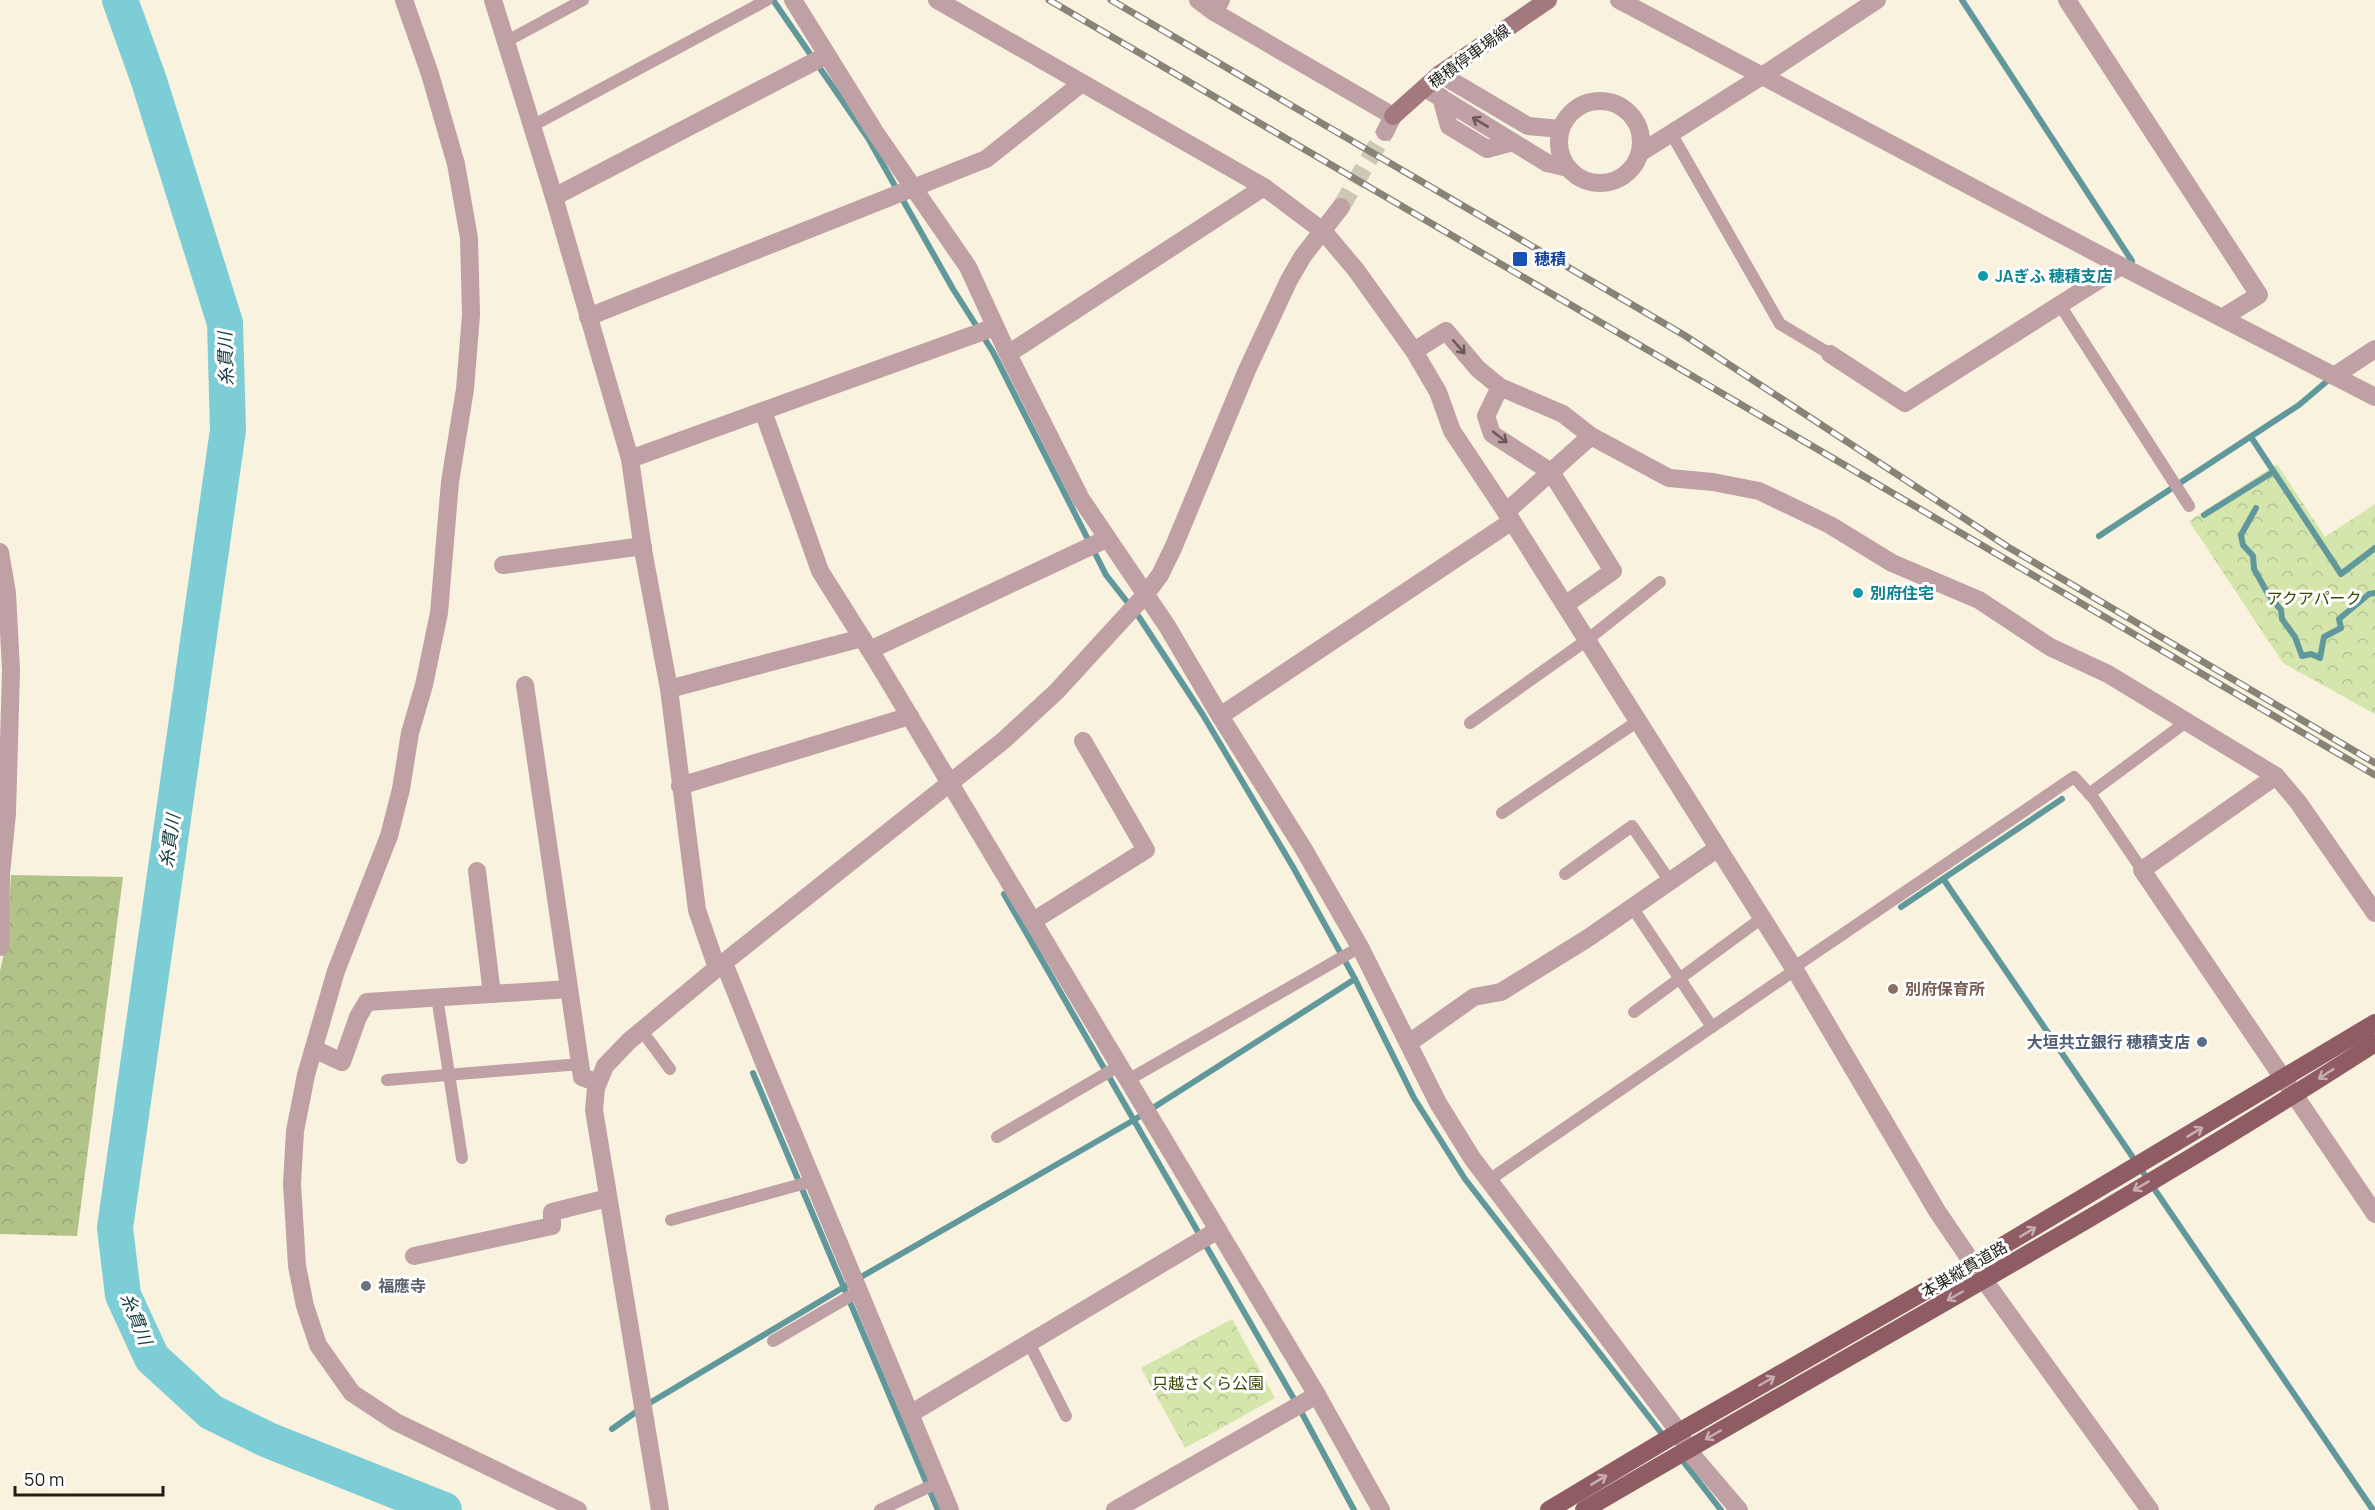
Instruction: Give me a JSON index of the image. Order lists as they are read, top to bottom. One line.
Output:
{"streets":{"main road":["穂積停車場線","本巣縦貫道路"]},"water":["糸貫川"],"parks":["アクアパーク","只越さくら公園"],"places":{"transit":["穂積"],"other":["JAぎふ 穂積支店","別府住宅","別府保育所","大垣共立銀行 穂積支店","福應寺"]},"scale_bar":"50 m"}
